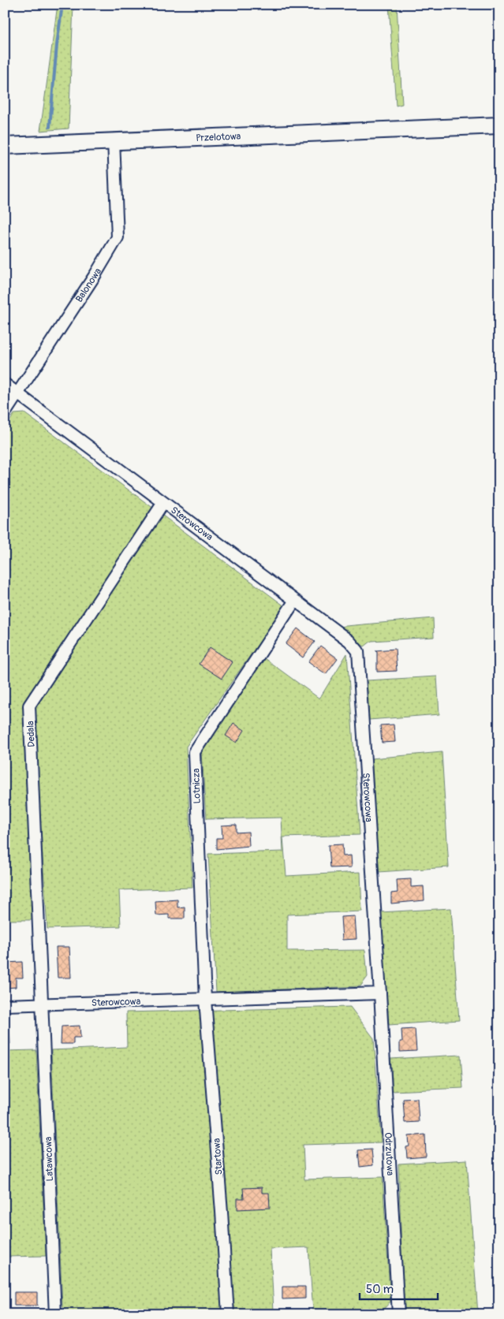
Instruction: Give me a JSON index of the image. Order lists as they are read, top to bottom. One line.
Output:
{"streets":{"street":["Przelotowa","Balonowa","Sterowcowa","Dedala","Lotnicza","Odrzutowa","Startowa","Latawcowa"]},"crossings":[["Przelotowa","Balonowa"],["Balonowa","Sterowcowa"],["Sterowcowa","Dedala"],["Sterowcowa","Lotnicza"],["Sterowcowa","Odrzutowa"],["Sterowcowa","Startowa"],["Sterowcowa","Latawcowa"],["Dedala","Latawcowa"],["Lotnicza","Startowa"]],"scale_bar":"50 m"}
